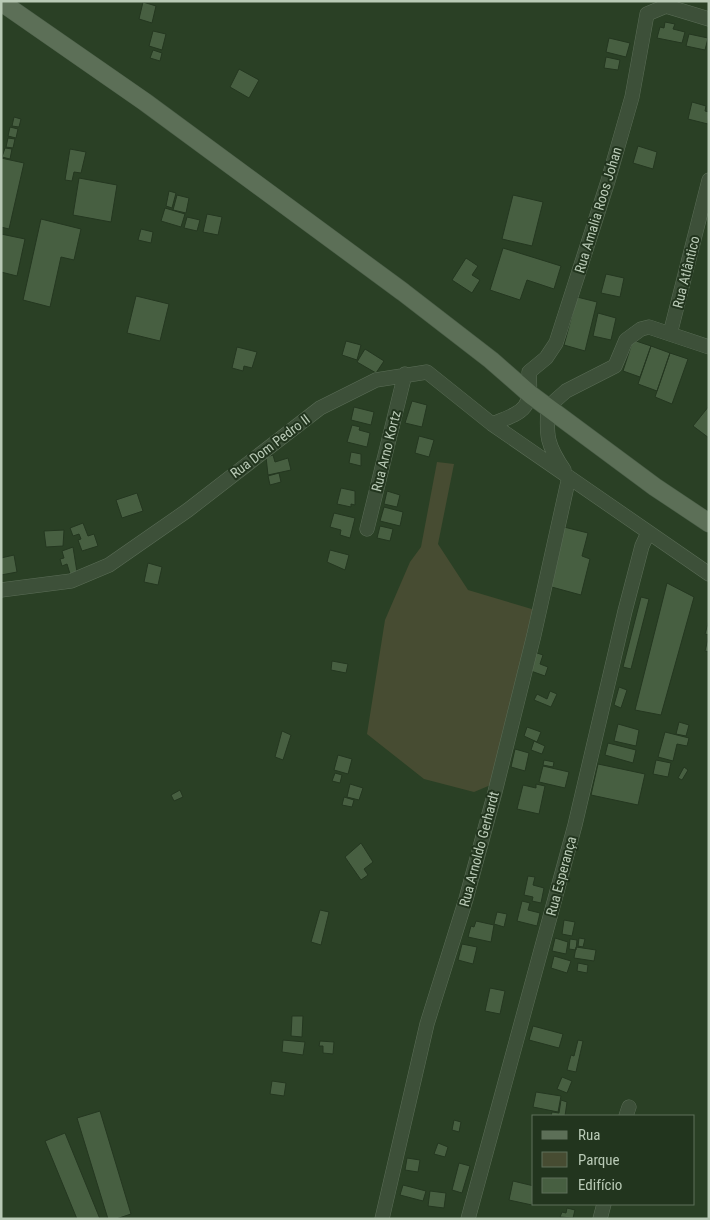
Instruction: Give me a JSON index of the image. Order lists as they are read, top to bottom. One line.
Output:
{"streets":{"street":["Rua Amalia Roos Johan","Rua Atlântico","Rua Dom Pedro II","Rua Arno Kortz","Rua Arnoldo Gerhardt","Rua Esperança"]},"crossings":[["Rua Dom Pedro II","Rua Arno Kortz"],["Rua Dom Pedro II","Rua Arnoldo Gerhardt"],["Rua Dom Pedro II","Rua Esperança"]],"legend":["Rua","Parque","Edifício"]}
